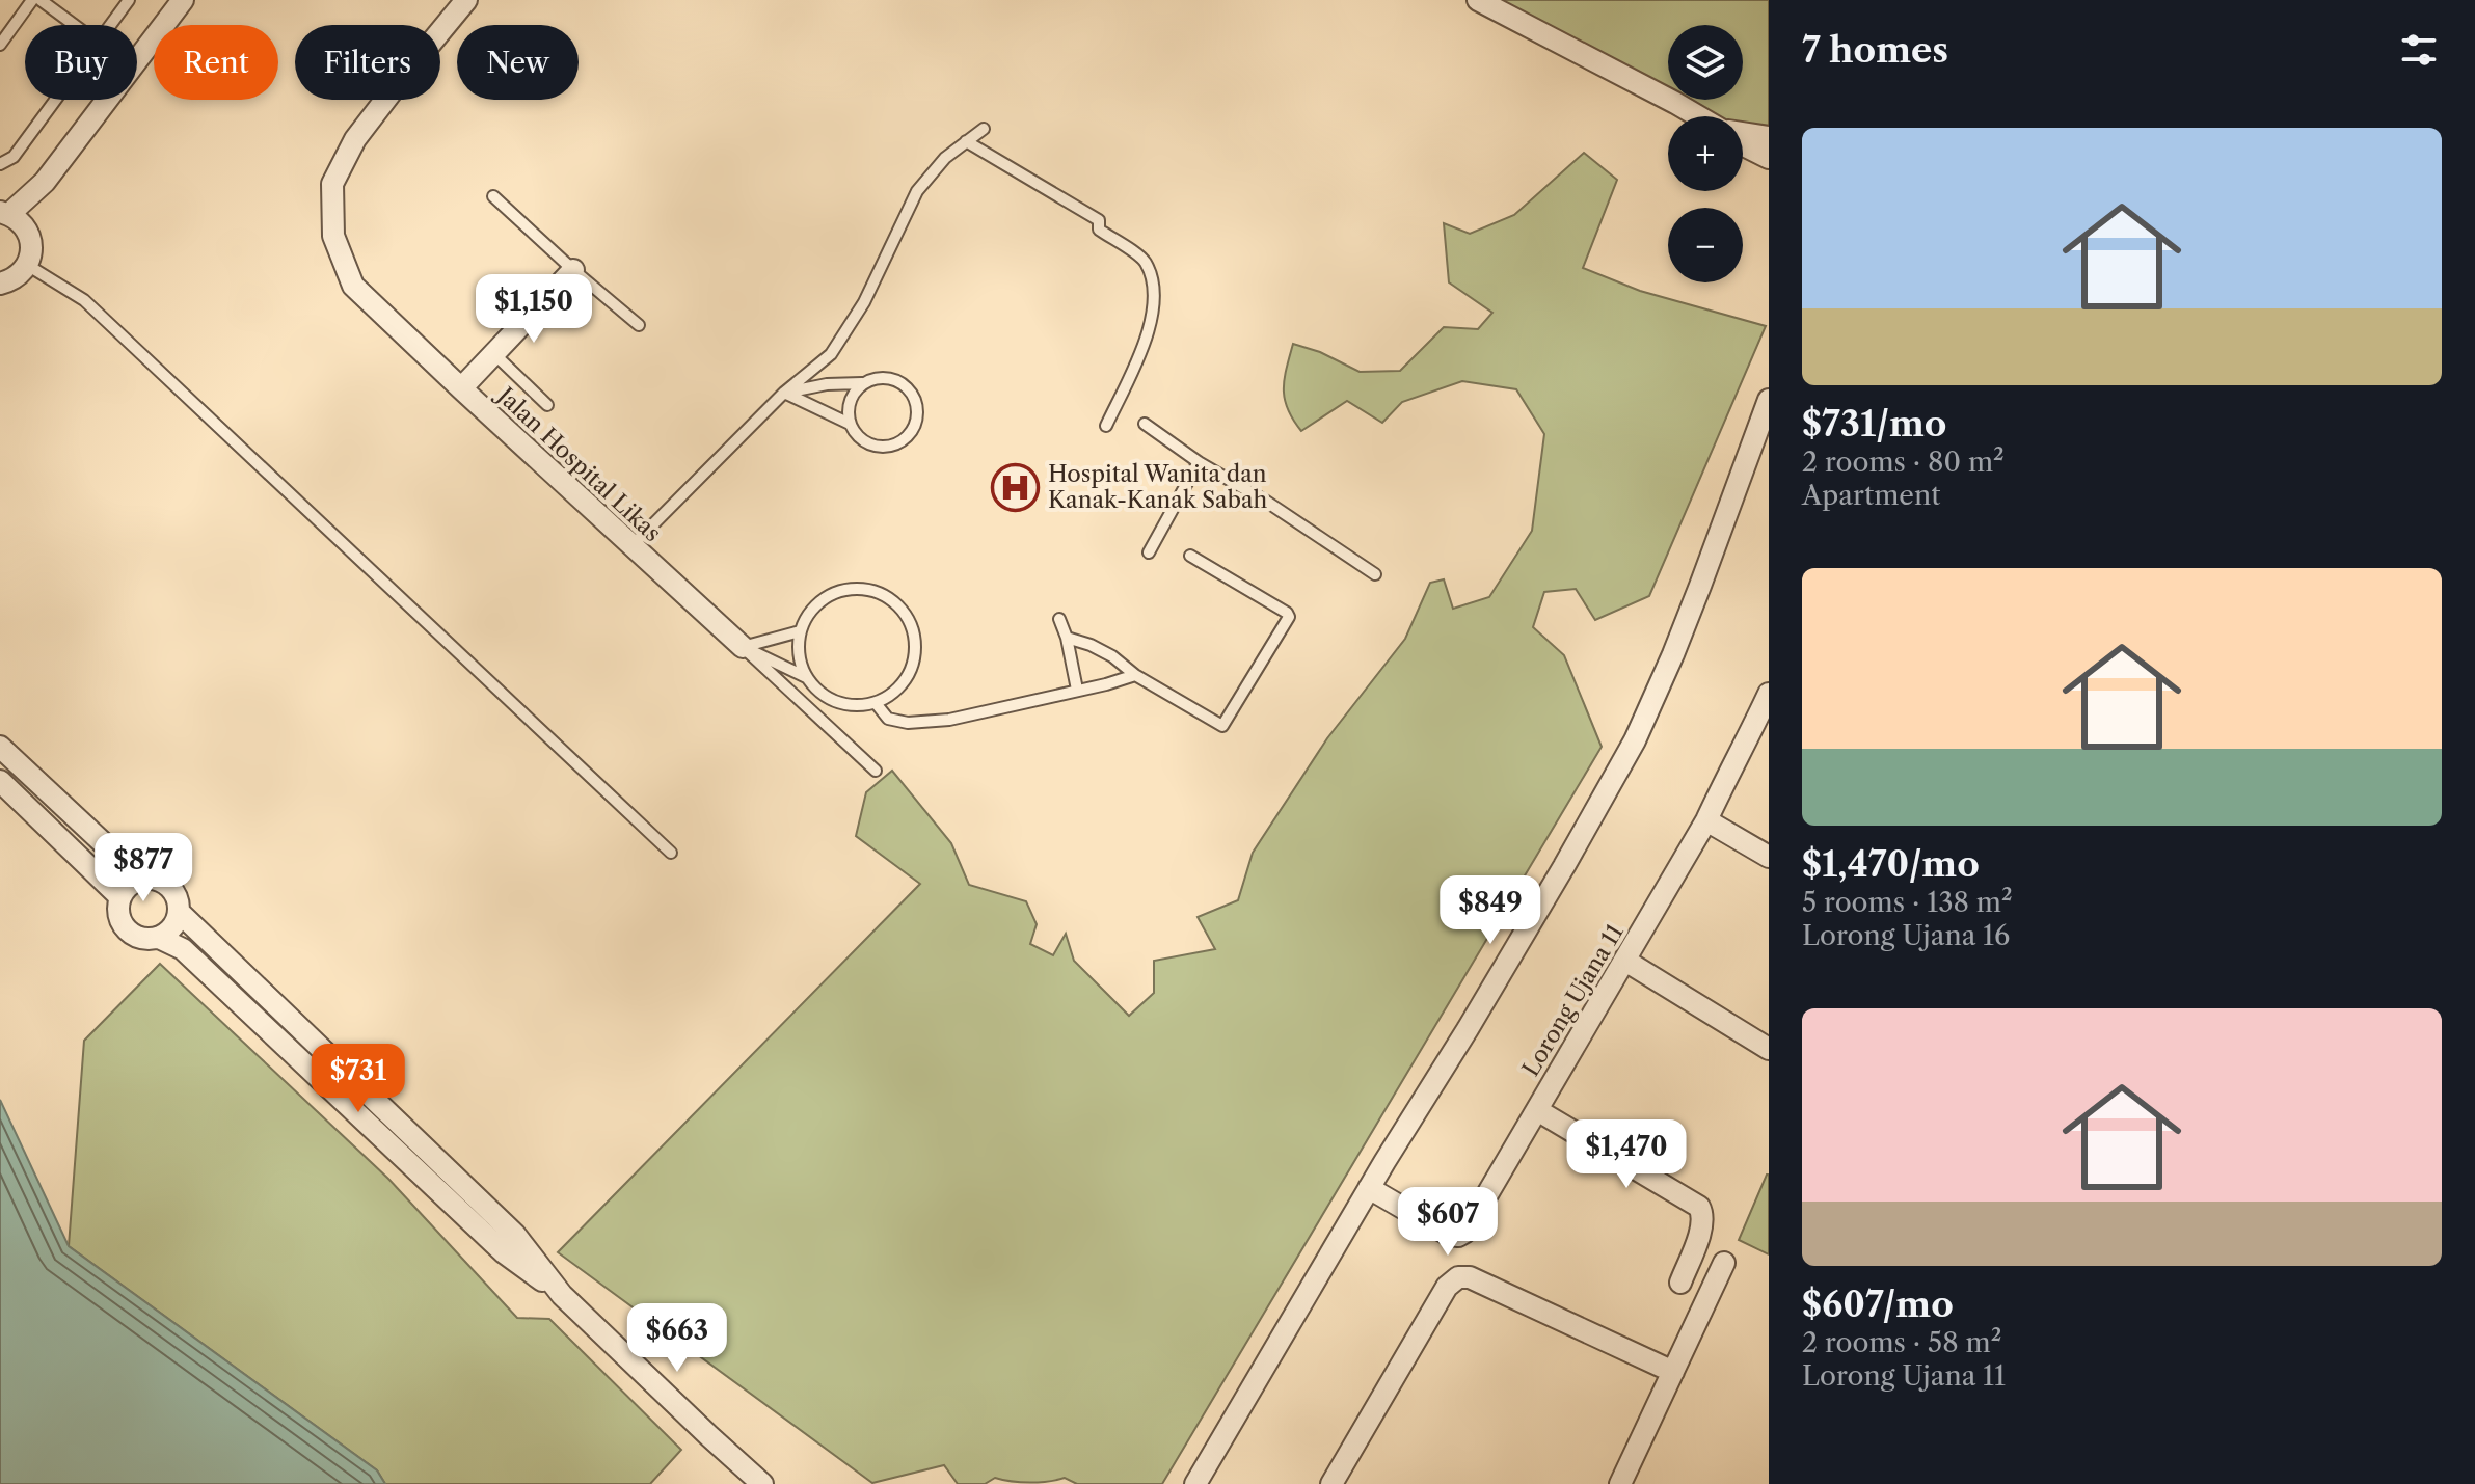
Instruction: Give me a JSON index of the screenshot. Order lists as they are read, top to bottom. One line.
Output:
{"streets":{"street":["Jalan Hospital Likas","Lorong Ujana 11"]},"places":{"hospital":["Hospital Wanita dan Kanak-Kanak Sabah"]},"page":{"heading":"7 homes","map_buttons":["+","−"],"chip":["Buy","Rent","Filters","New"],"list":[{"name":"$731/mo","note":"2 rooms · 80 m² · Apartment"},{"name":"$1,470/mo","note":"5 rooms · 138 m² · Lorong Ujana 16"},{"name":"$607/mo","note":"2 rooms · 58 m² · Lorong Ujana 11"}],"price":["$1,150","$877","$849","$731","$1,470","$607","$663"]}}
